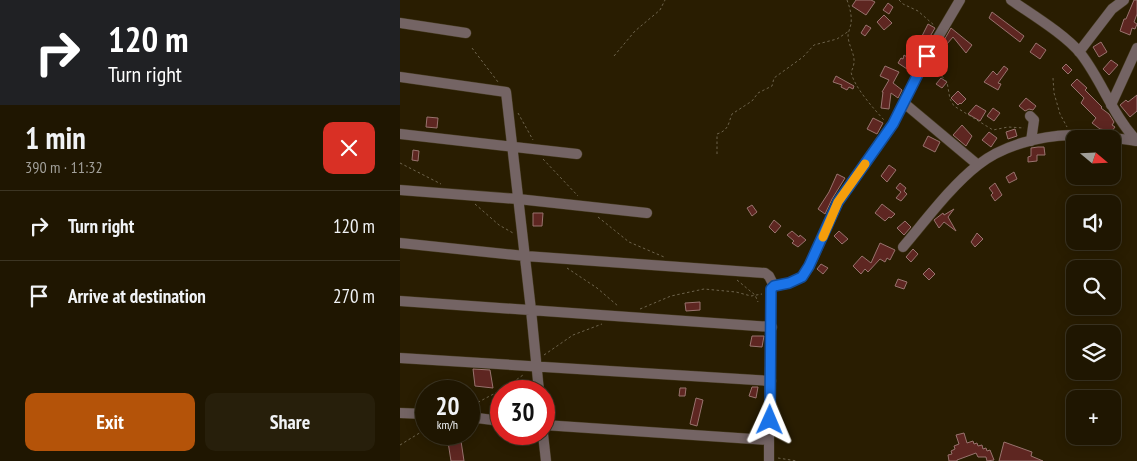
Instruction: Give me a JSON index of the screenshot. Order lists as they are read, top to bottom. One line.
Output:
{"north":"right","page":{"turn":["120 m","Turn right"],"heading":["1 min","390 m · 11:32"],"map_buttons":"+","list":[{"name":"Turn right","value":"120 m"},{"name":"Arrive at destination","value":"270 m"}],"speed":"20 km/h","limit":"30","buttons":["Exit","Share"]}}
